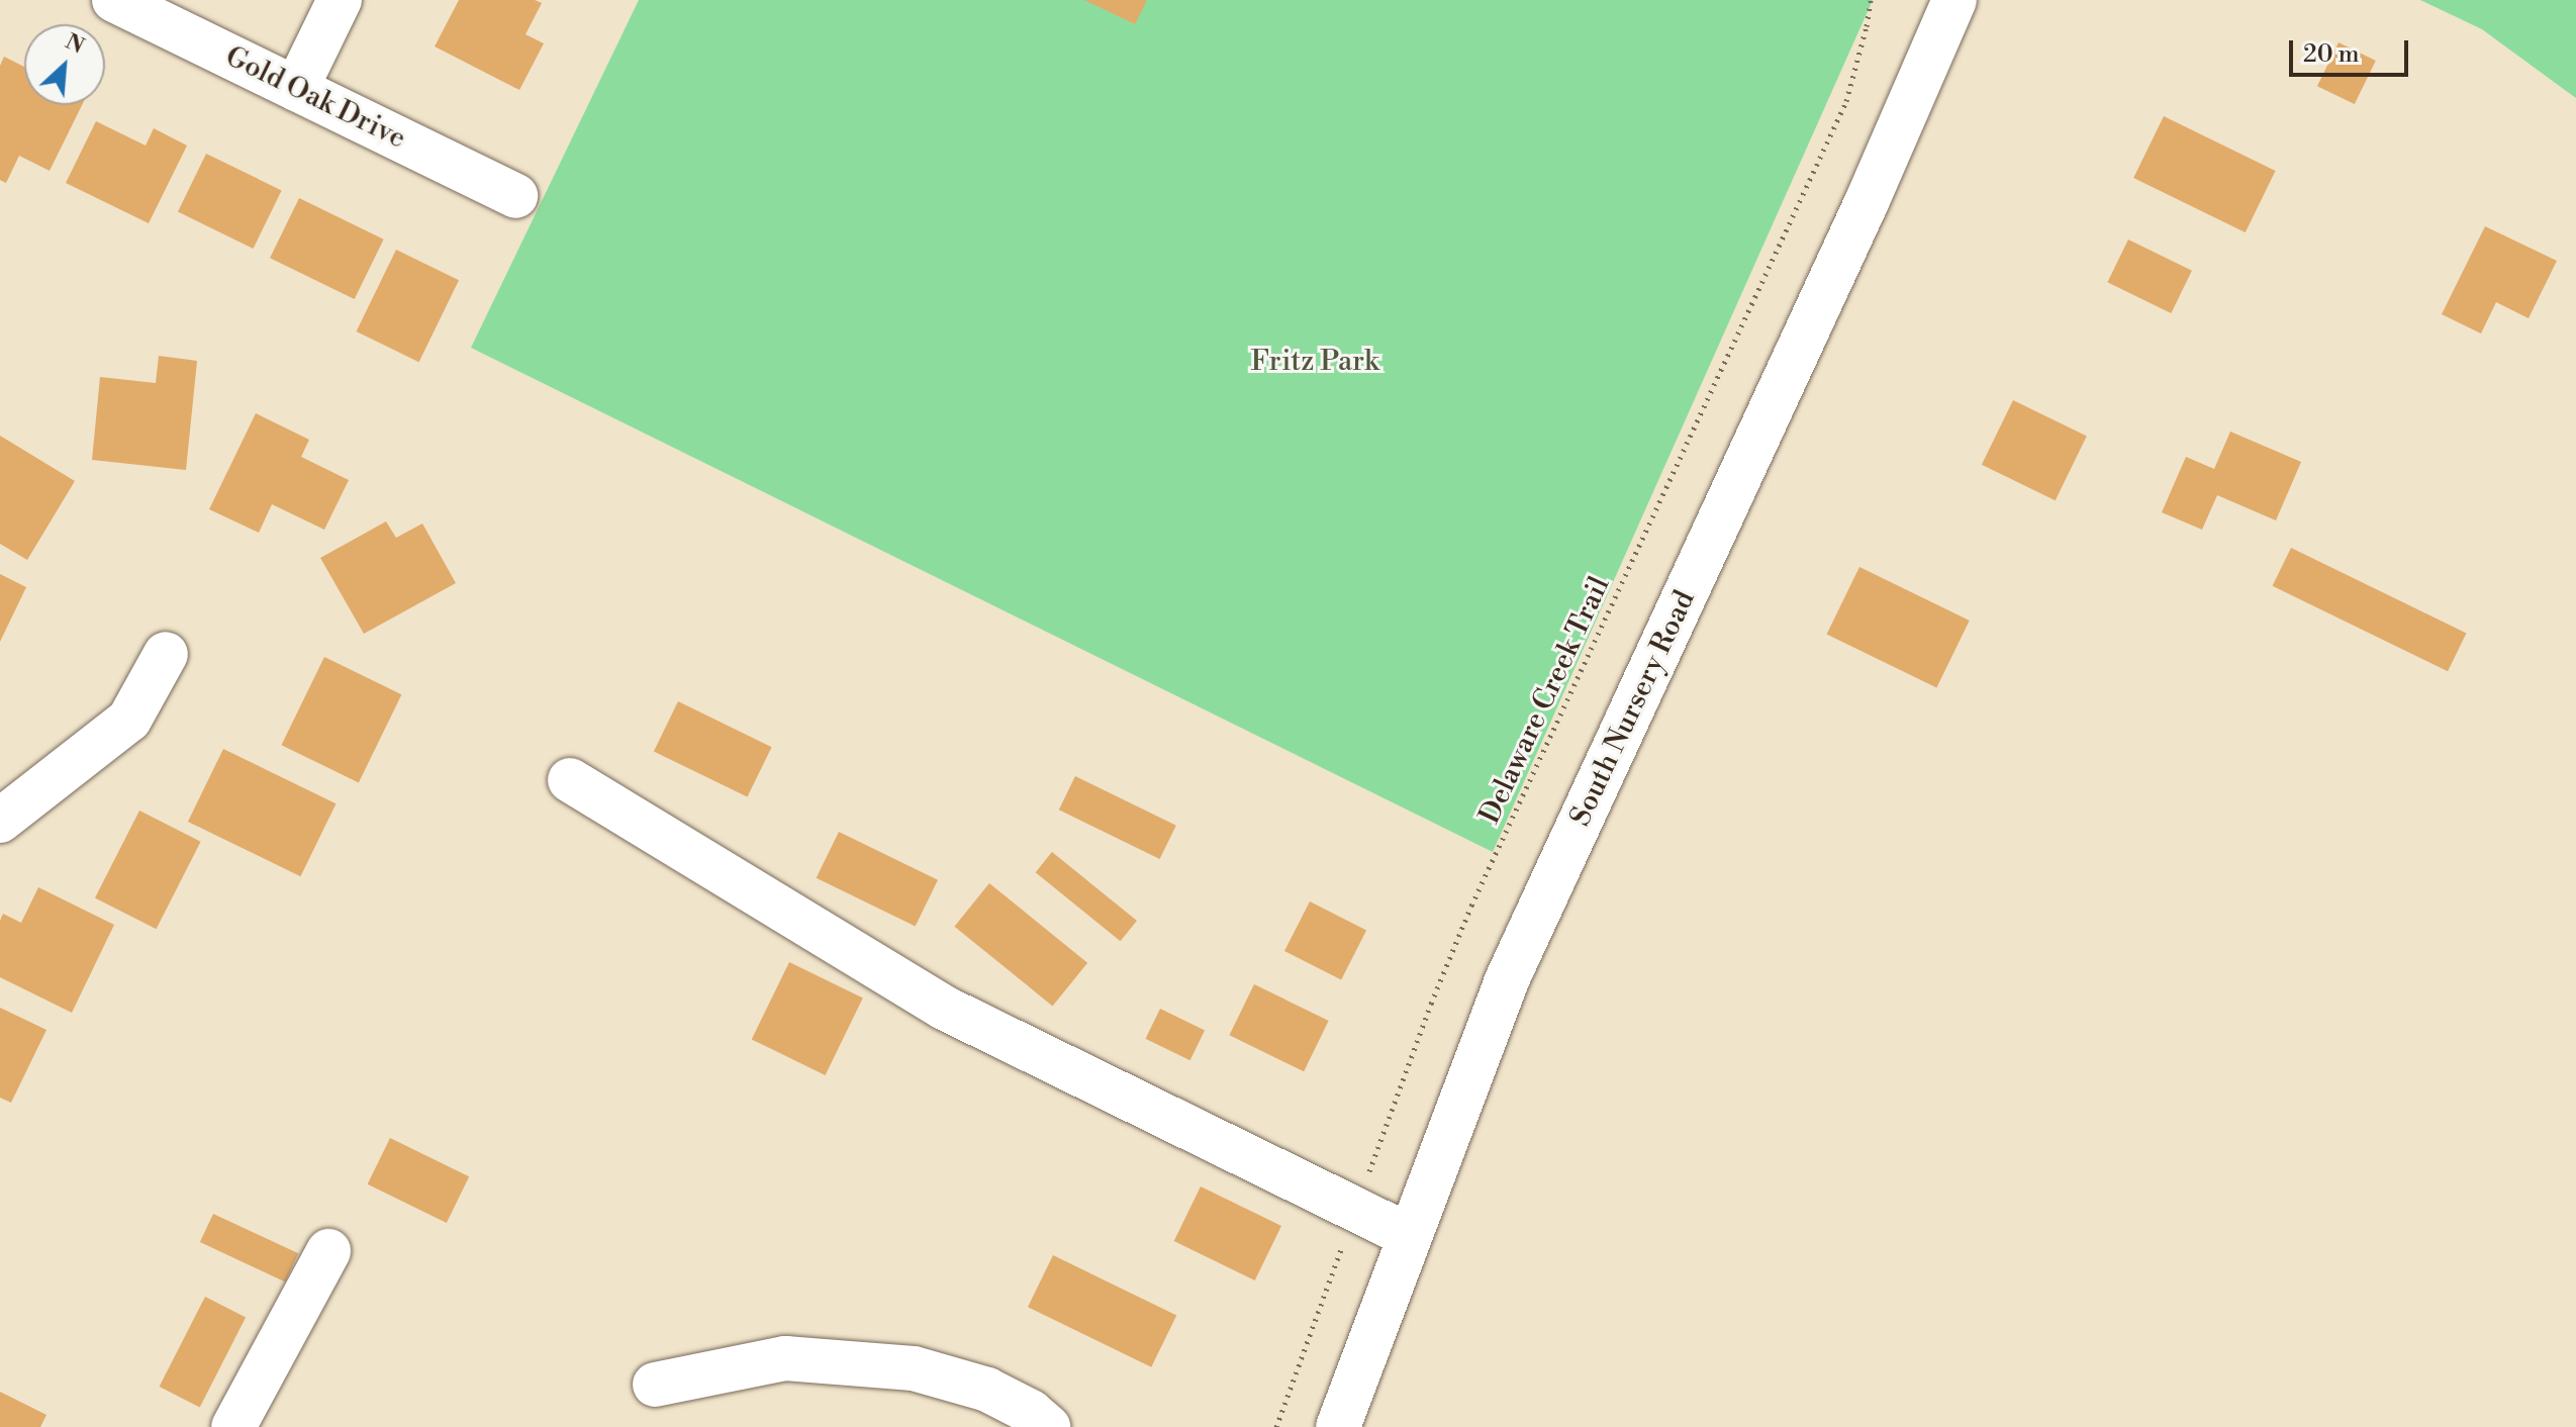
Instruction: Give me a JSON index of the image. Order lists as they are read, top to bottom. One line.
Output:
{"streets":{"street":["Gold Oak Drive","South Nursery Road"],"path":["Delaware Creek Trail"]},"parks":["Fritz Park"],"scale_bar":"20 m","north":"top right"}
